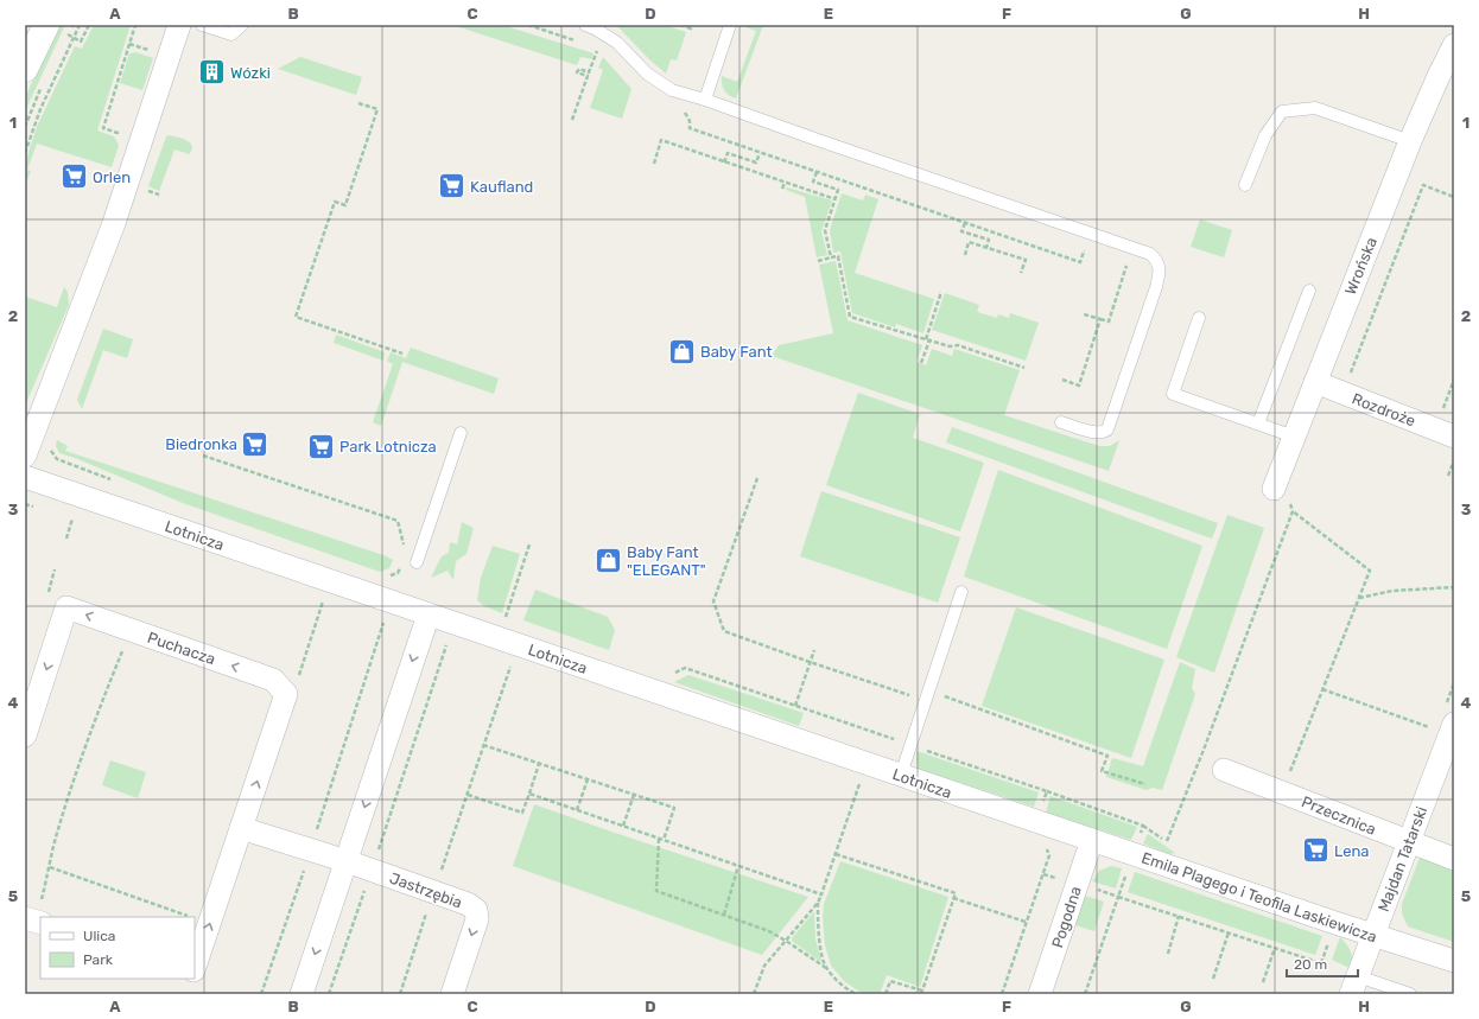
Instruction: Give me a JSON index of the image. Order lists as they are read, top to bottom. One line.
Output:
{"streets":{"street":["Wrońska","Rozdroże","Lotnicza","Puchacza","Przecznica","Majdan Tatarski","Jastrzębia","Emila Plagego i Teofila Laskiewicza","Pogodna"]},"crossings":[["Wrońska","Rozdroże"],["Lotnicza","Emila Plagego i Teofila Laskiewicza"],["Lotnicza","Pogodna"],["Przecznica","Majdan Tatarski"],["Majdan Tatarski","Emila Plagego i Teofila Laskiewicza"],["Emila Plagego i Teofila Laskiewicza","Pogodna"]],"places":{"building":["Wózki"],"supermarket":["Orlen","Kaufland","Biedronka","Park Lotnicza","Lena"],"shop":["Baby Fant","Baby Fant \"ELEGANT\""]},"legend":["Ulica","Park"],"scale_bar":"20 m","grid":{"columns":["A","B","C","D","E","F","G","H"],"rows":["1","2","3","4","5"]}}
